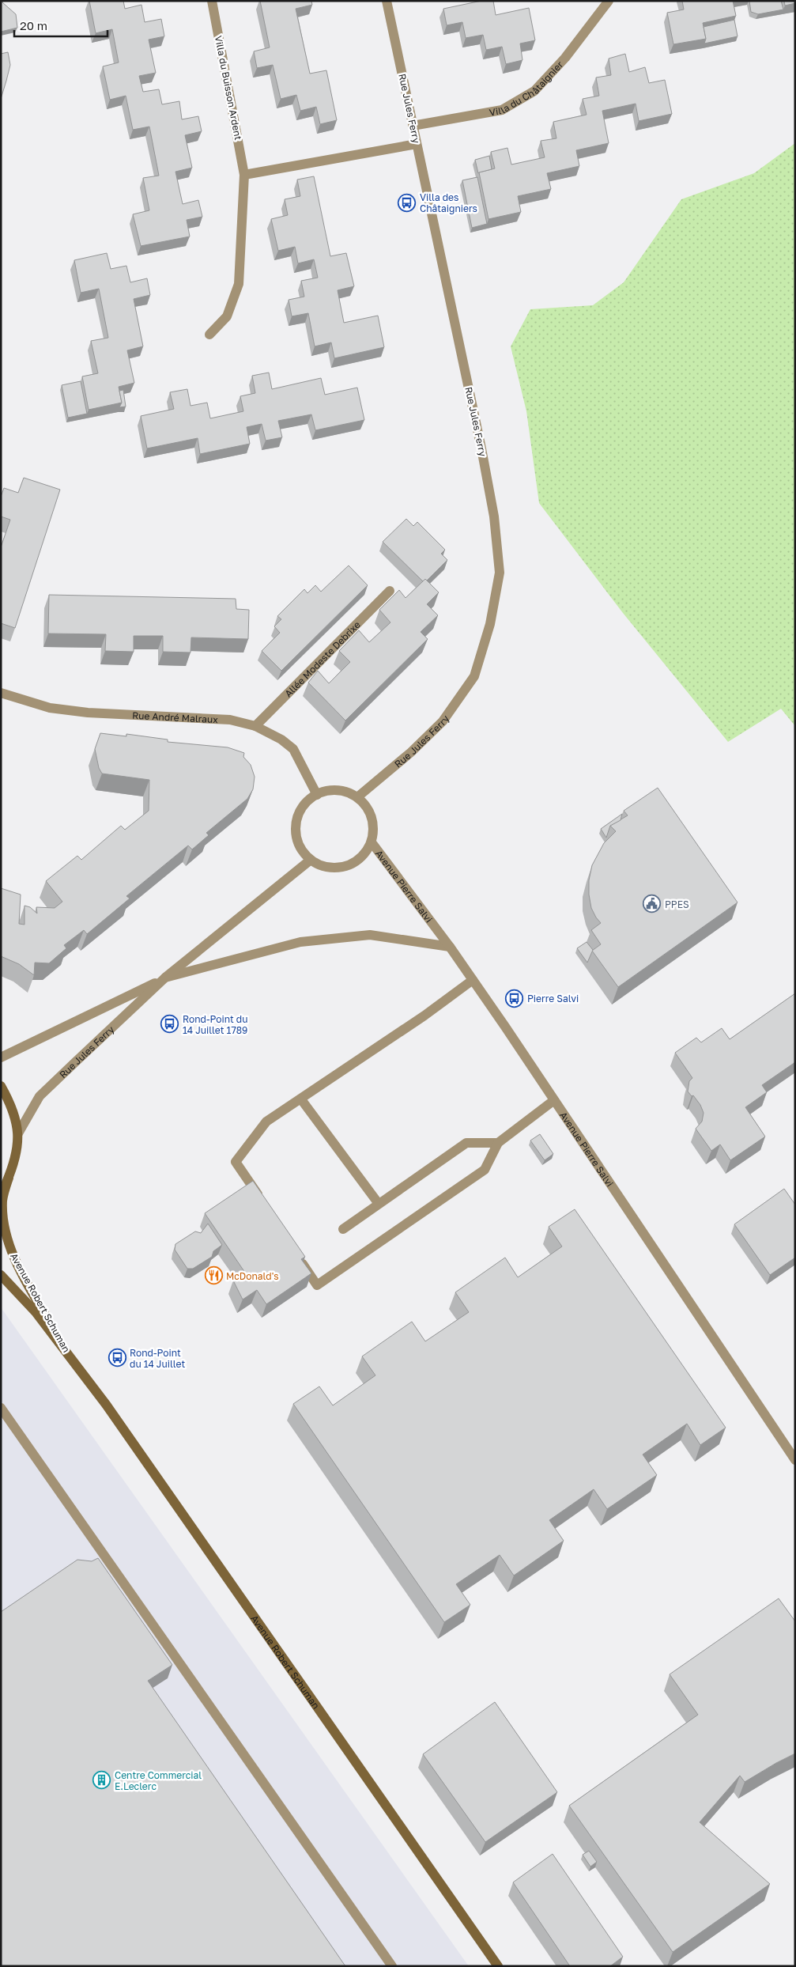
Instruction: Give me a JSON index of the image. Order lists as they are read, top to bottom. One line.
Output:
{"streets":{"main road":["Avenue Robert Schuman"],"street":["Villa du Châtaignier","Villa du Buisson Ardent","Rue Jules Ferry","Allée Modeste Debrixe","Rue André Malraux","Avenue Pierre Salvi"]},"crossings":[["Villa du Châtaignier","Rue Jules Ferry"],["Rue Jules Ferry","Rue André Malraux"],["Rue Jules Ferry","Avenue Pierre Salvi"],["Allée Modeste Debrixe","Rue André Malraux"],["Rue André Malraux","Avenue Pierre Salvi"]],"places":{"bus stop":["Villa des Châtaigniers","Pierre Salvi","Rond-Point du 14 Juillet 1789","Rond-Point du 14 Juillet"],"public building":["PPES"],"restaurant":["McDonald's"],"building":["Centre Commercial E.Leclerc"]},"scale_bar":"20 m"}
